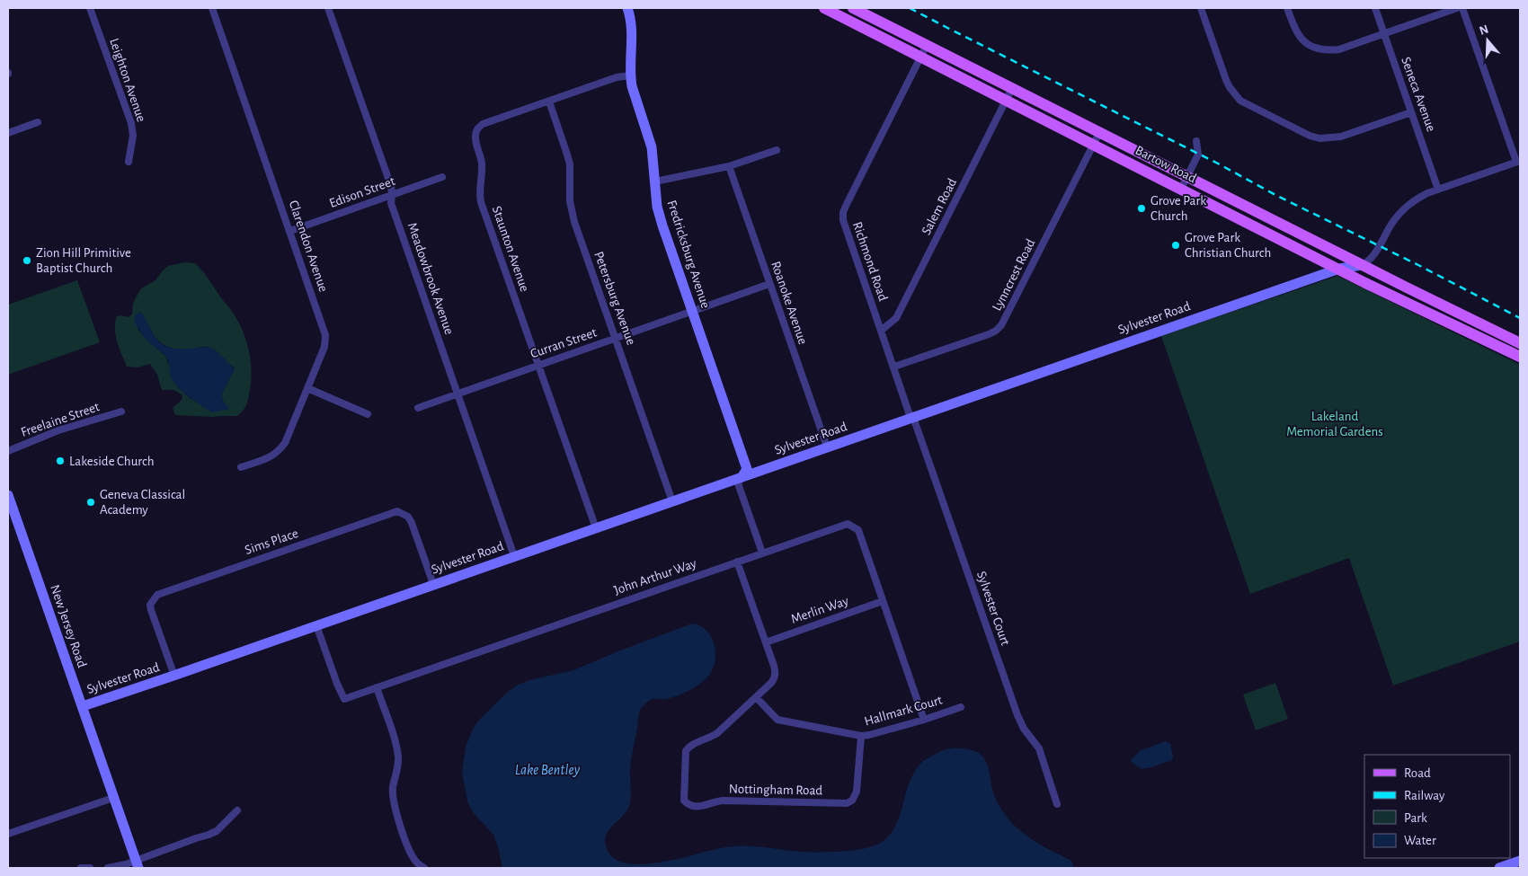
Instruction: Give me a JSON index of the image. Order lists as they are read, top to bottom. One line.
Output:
{"streets":{"main road":["Bartow Road"],"street":["Leighton Avenue","Seneca Avenue","Edison Street","Salem Road","Clarendon Avenue","Staunton Avenue","Fredricksburg Avenue","Richmond Road","Lynncrest Road","Meadowbrook Avenue","Petersburg Avenue","Roanoke Avenue","Sylvester Road","Curran Street","Freelaine Street","Sims Place","John Arthur Way","Sylvester Court","Merlin Way","New Jersey Road","Hallmark Court","Nottingham Road"]},"crossings":[["Bartow Road","Salem Road"],["Bartow Road","Richmond Road"],["Bartow Road","Lynncrest Road"],["Bartow Road","Sylvester Road"],["Edison Street","Clarendon Avenue"],["Edison Street","Meadowbrook Avenue"],["Salem Road","Richmond Road"],["Staunton Avenue","Fredricksburg Avenue"],["Staunton Avenue","Petersburg Avenue"],["Staunton Avenue","Sylvester Road"],["Staunton Avenue","Curran Street"],["Fredricksburg Avenue","Sylvester Road"],["Fredricksburg Avenue","Curran Street"],["Richmond Road","Lynncrest Road"],["Richmond Road","Sylvester Road"],["Richmond Road","Sylvester Court"],["Meadowbrook Avenue","Sylvester Road"],["Meadowbrook Avenue","Curran Street"],["Petersburg Avenue","Sylvester Road"],["Petersburg Avenue","Curran Street"],["Roanoke Avenue","Sylvester Road"],["Roanoke Avenue","Curran Street"],["Sylvester Road","Sims Place"],["Sylvester Road","John Arthur Way"],["Sylvester Road","Sylvester Court"],["Sylvester Road","New Jersey Road"],["John Arthur Way","Merlin Way"],["John Arthur Way","Hallmark Court"],["John Arthur Way","Nottingham Road"],["Merlin Way","Nottingham Road"],["Hallmark Court","Nottingham Road"]],"water":["Lake Bentley"],"parks":["Lakeland Memorial Gardens"],"places":["Grove Park Church","Grove Park Christian Church","Zion Hill Primitive Baptist Church","Lakeside Church","Geneva Classical Academy"],"legend":["Road","Railway","Park","Water"],"north":"top"}
